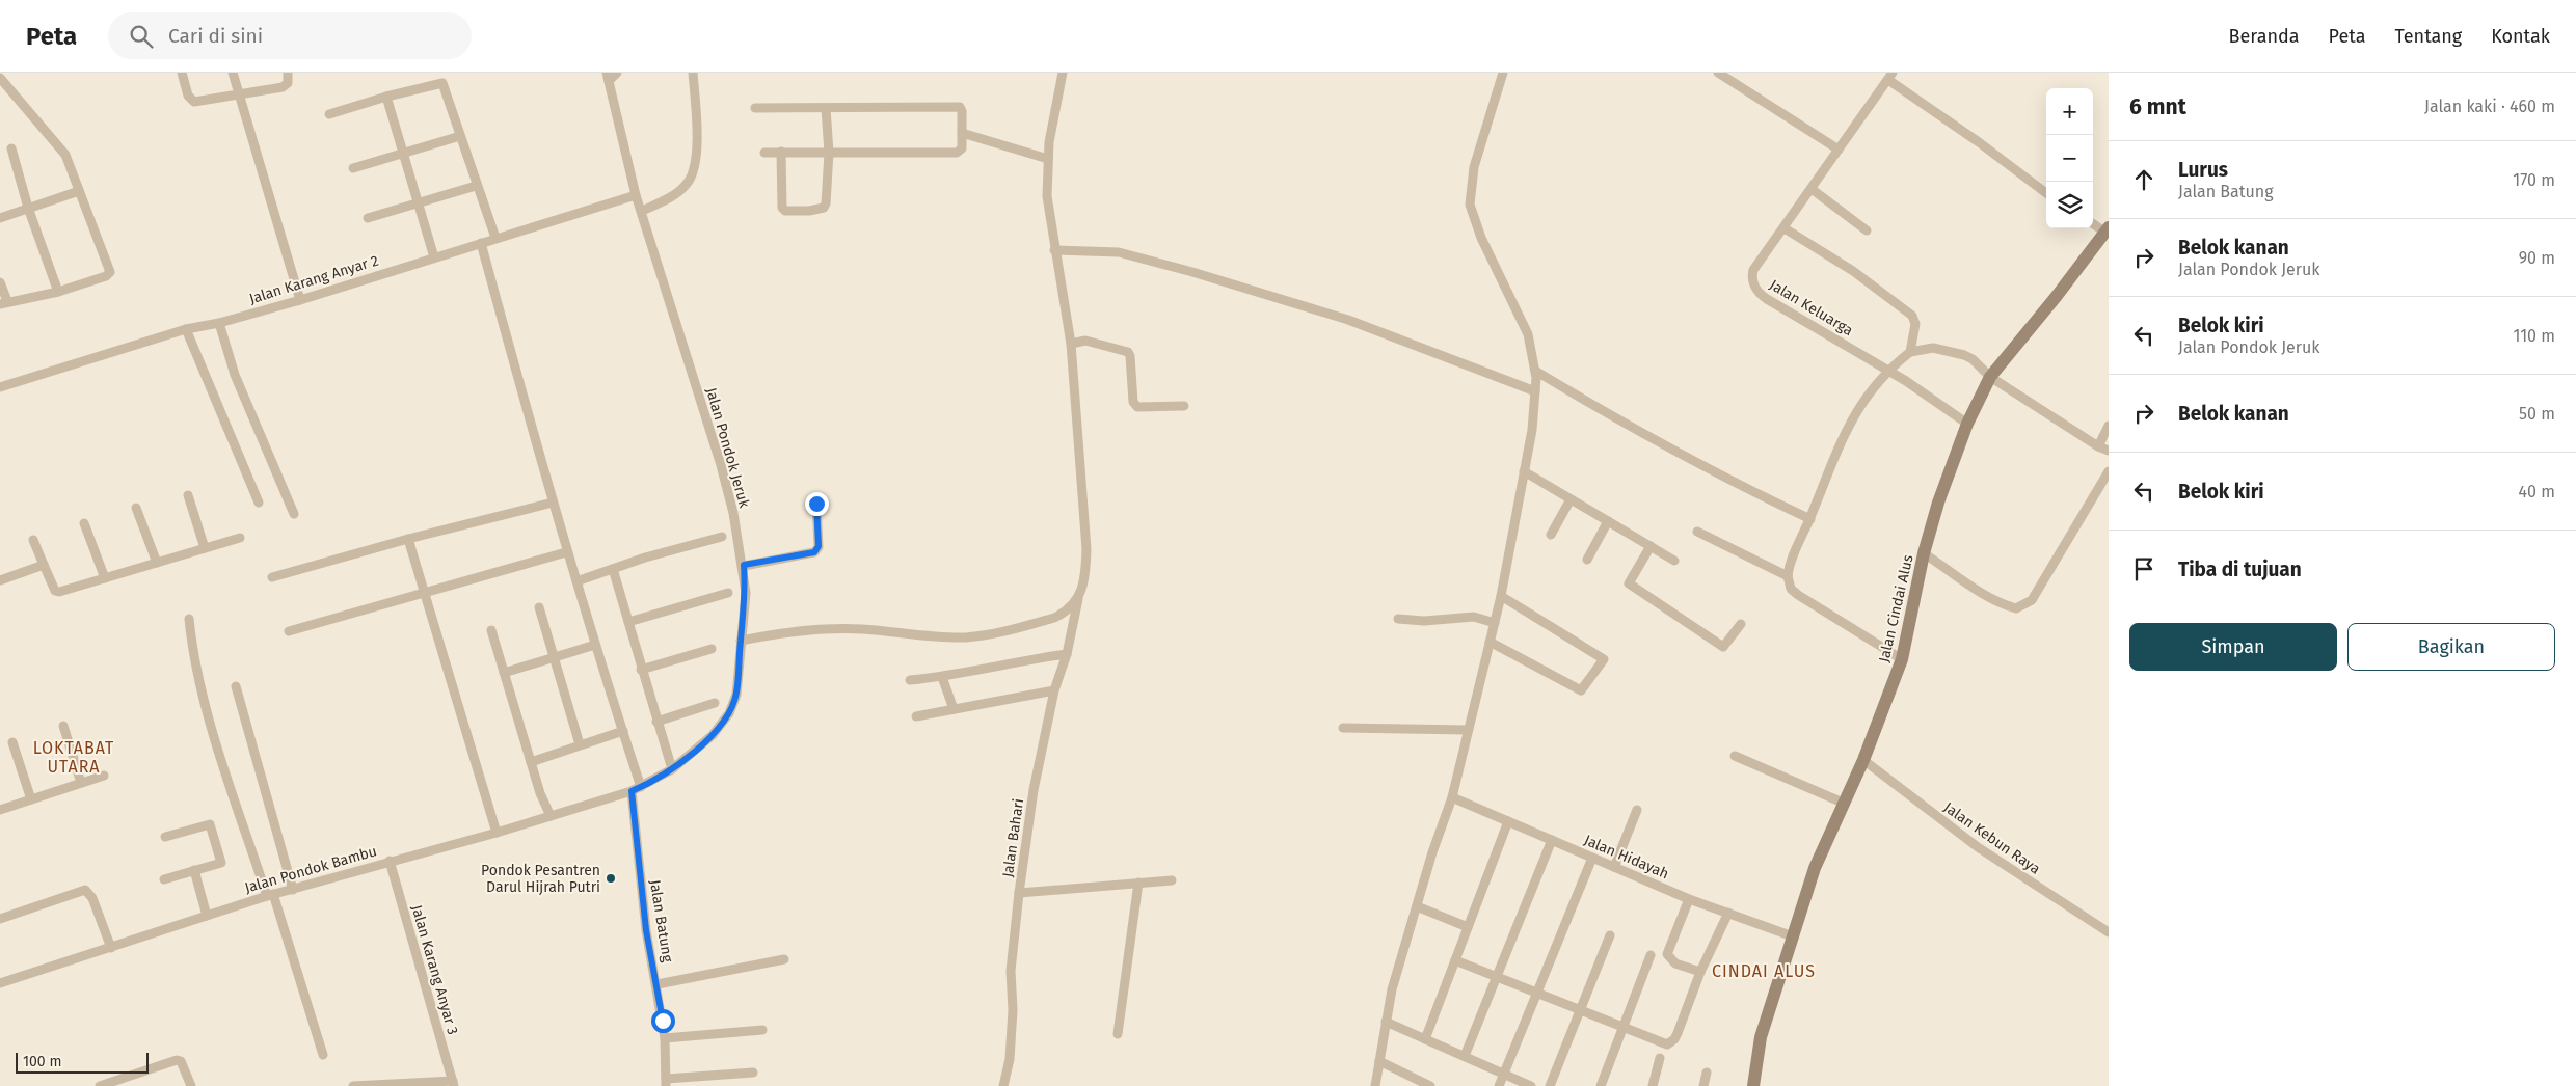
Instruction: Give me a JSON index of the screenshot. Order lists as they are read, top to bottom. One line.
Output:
{"streets":{"street":["Jalan Karang Anyar 2","Jalan Keluarga","Jalan Pondok Jeruk","Jalan Cindai Alus","Jalan Bahari","Jalan Kebun Raya","Jalan Hidayah","Jalan Pondok Bambu","Jalan Batung","Jalan Karang Anyar 3"]},"crossings":[["Jalan Karang Anyar 2","Jalan Pondok Jeruk"],["Jalan Keluarga","Jalan Cindai Alus"],["Jalan Pondok Jeruk","Jalan Pondok Bambu"],["Jalan Pondok Jeruk","Jalan Batung"],["Jalan Cindai Alus","Jalan Kebun Raya"],["Jalan Cindai Alus","Jalan Hidayah"],["Jalan Pondok Bambu","Jalan Batung"],["Jalan Pondok Bambu","Jalan Karang Anyar 3"]],"districts":["LOKTABAT UTARA","CINDAI ALUS"],"places":["Pondok Pesantren Darul Hijrah Putri"],"scale_bar":"100 m","page":{"header":"Peta","search":"Cari di sini","nav":["Beranda","Peta","Tentang","Kontak"],"heading":["6 mnt","Jalan kaki · 460 m"],"map_buttons":["+","−"],"list":[["Lurus","Jalan Batung","170 m"],["Belok kanan","Jalan Pondok Jeruk","90 m"],["Belok kiri","Jalan Pondok Jeruk","110 m"],["Belok kanan","50 m"],["Belok kiri","40 m"],"Tiba di tujuan"],"buttons":["Simpan","Bagikan"],"scale":"100 m"}}
